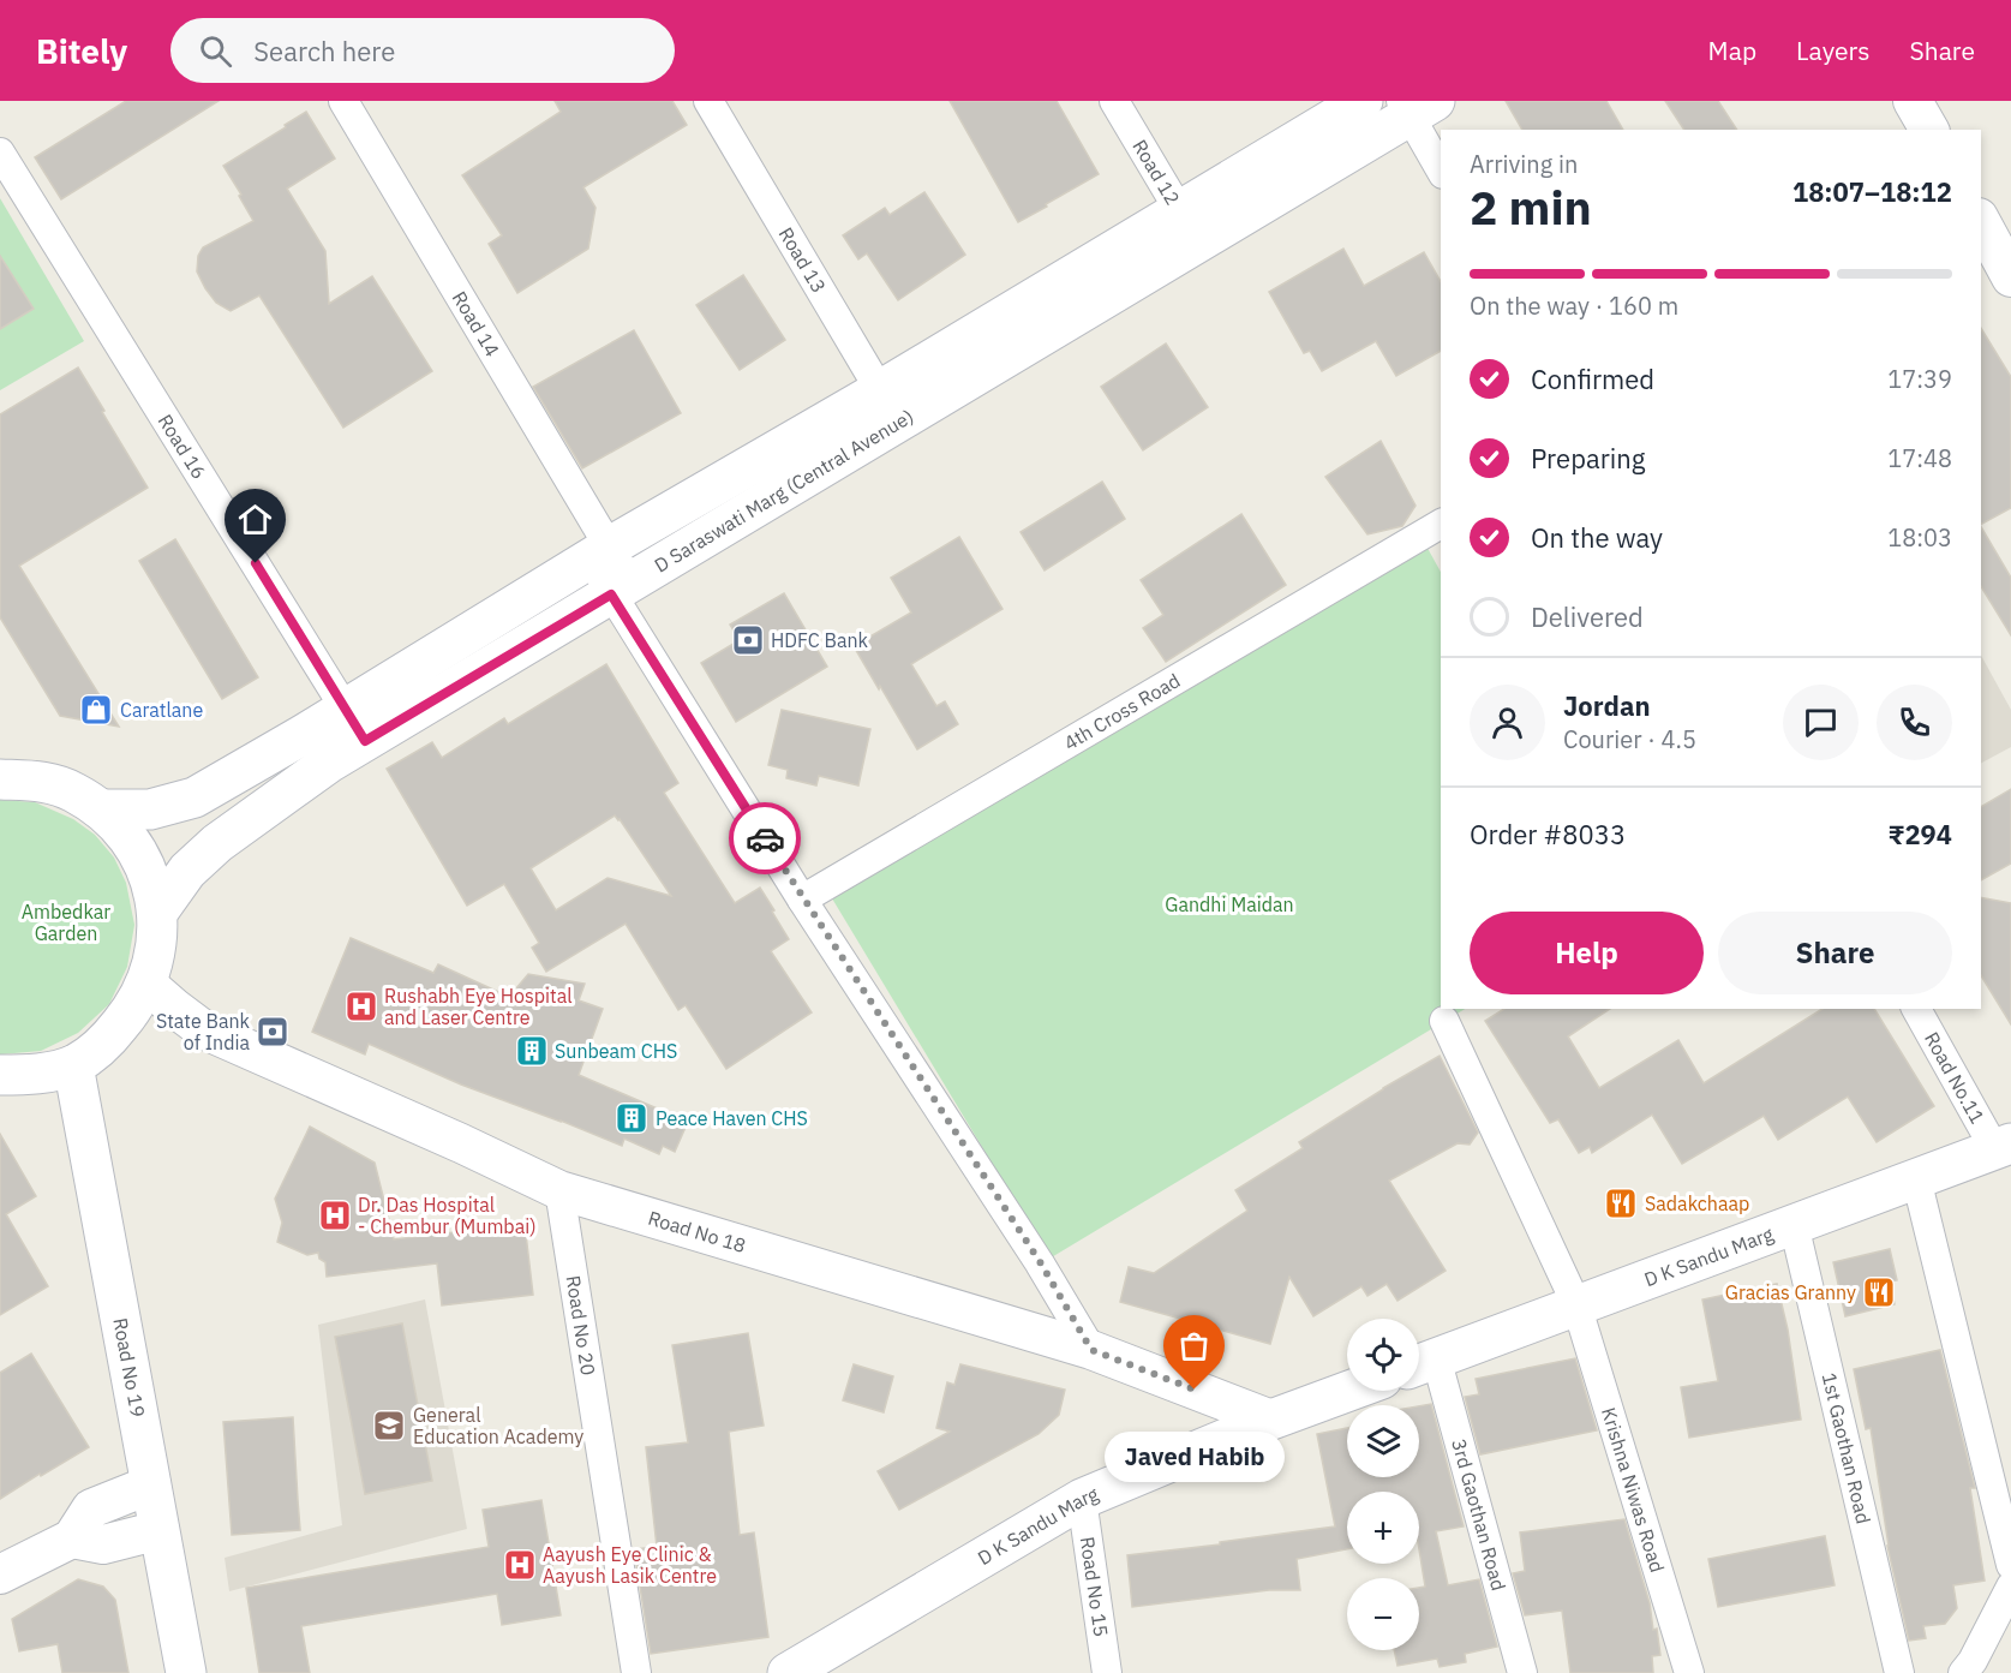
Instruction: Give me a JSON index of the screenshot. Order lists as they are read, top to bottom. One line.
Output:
{"streets":{"main road":["D Saraswati Marg (Central Avenue)","D K Sandu Marg","Road No 19"],"street":["Road 12","Road 13","Road 14","Road 16","4th Cross Road","Road No.11","Road No 18","Road No 20","1st Gaothan Road","Krishna Niwas Road","3rd Gaothan Road","Road No 15"]},"crossings":[["Road 12","D Saraswati Marg (Central Avenue)"],["Road 13","D Saraswati Marg (Central Avenue)"],["Road 14","D Saraswati Marg (Central Avenue)"],["Road 14","4th Cross Road"],["Road 14","Road No 18"],["Road 16","D Saraswati Marg (Central Avenue)"],["Road No.11","D K Sandu Marg"],["Road No 18","D K Sandu Marg"],["Road No 18","Road No 20"],["D K Sandu Marg","1st Gaothan Road"],["D K Sandu Marg","Krishna Niwas Road"],["D K Sandu Marg","3rd Gaothan Road"],["D K Sandu Marg","Road No 15"]],"parks":["Gandhi Maidan","Ambedkar Garden"],"places":{"bank":["HDFC Bank","State Bank of India"],"shop":["Caratlane"],"hospital":["Rushabh Eye Hospital and Laser Centre","Dr. Das Hospital - Chembur (Mumbai)","Aayush Eye Clinic & Aayush Lasik Centre"],"building":["Sunbeam CHS","Peace Haven CHS"],"restaurant":["Sadakchaap","Gracias Granny"],"other":["Javed Habib"],"school or university":["General Education Academy"]},"page":{"header":"Bitely","search":"Search here","nav":["Map","Layers","Share"],"heading":["2 min","Arriving in","18:07–18:12"],"panel":["Jordan","Courier · 4.5","Order #8033","₹294"],"bar":"On the way · 160 m","list":[["Confirmed","17:39"],["Preparing","17:48"],["On the way","18:03"],"Delivered"],"buttons":["Help","Share"],"map_buttons":["+","−"],"bubble":"Javed Habib"}}
